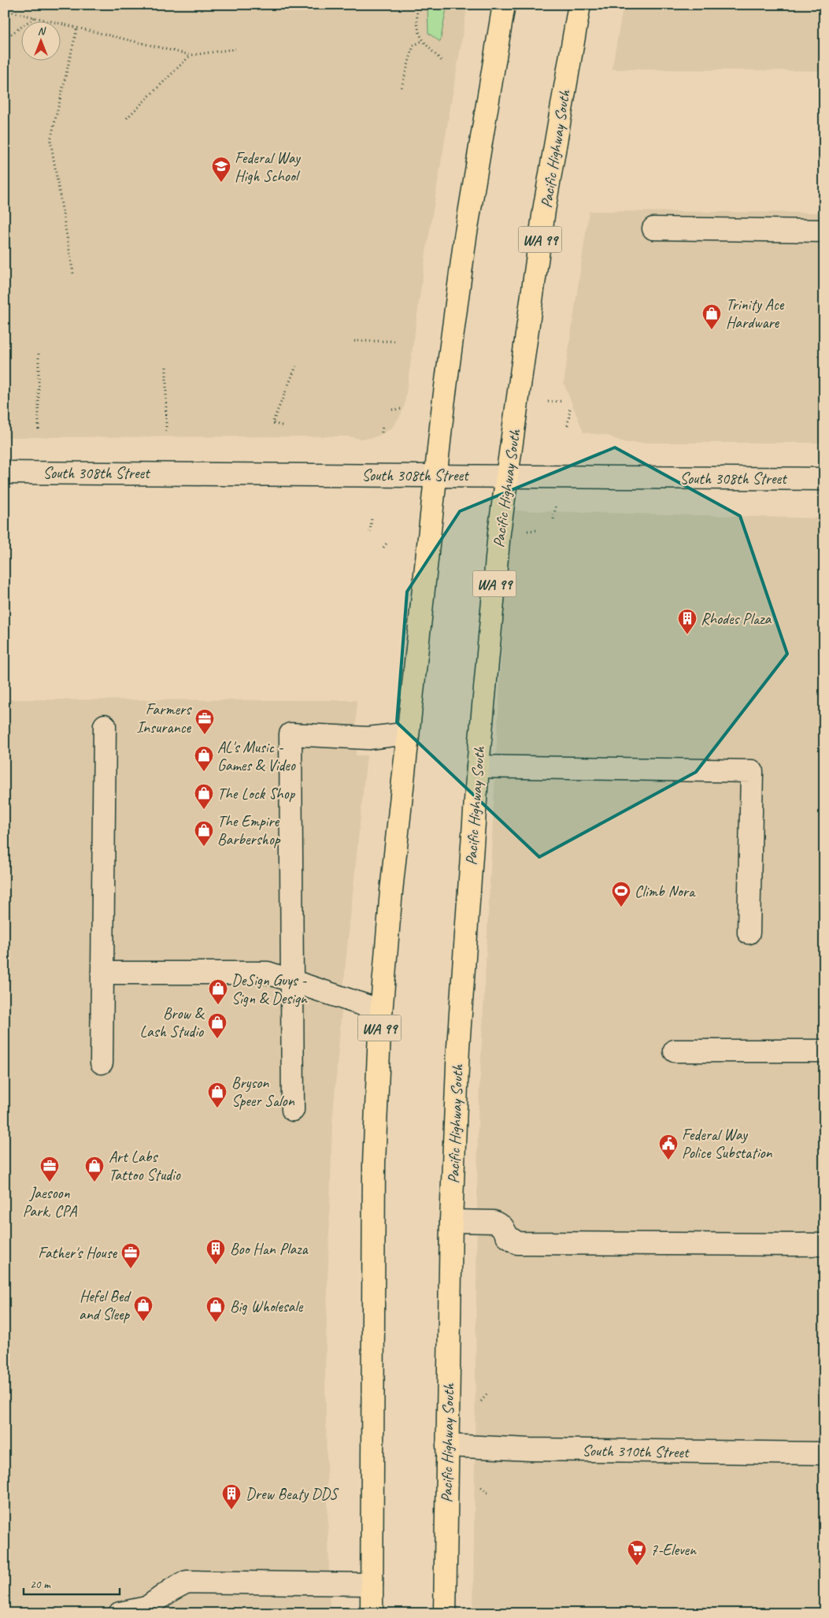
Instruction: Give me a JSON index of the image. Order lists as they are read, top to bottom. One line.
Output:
{"streets":{"main road":["Pacific Highway South","WA 99"],"street":["South 308th Street","South 310th Street"]},"crossings":[["Pacific Highway South","South 308th Street"],["Pacific Highway South","South 310th Street"],["WA 99","South 308th Street"]],"places":{"school or university":["Federal Way High School"],"shop":["Trinity Ace Hardware","AL's Music - Games & Video","The Lock Shop","The Empire Barbershop","DeSign Guys - Sign & Design","Brow & Lash Studio","Bryson Speer Salon","Art Labs Tattoo Studio","Hefel Bed and Sleep","Big Wholesale"],"building":["Rhodes Plaza","Boo Han Plaza","Drew Beaty DDS"],"office":["Farmers Insurance","Jaesoon Park, CPA","Father's House"],"sports":["Climb Nora"],"public building":["Federal Way Police Substation"],"supermarket":["7-Eleven"]},"scale_bar":"20 m","north":"top"}
